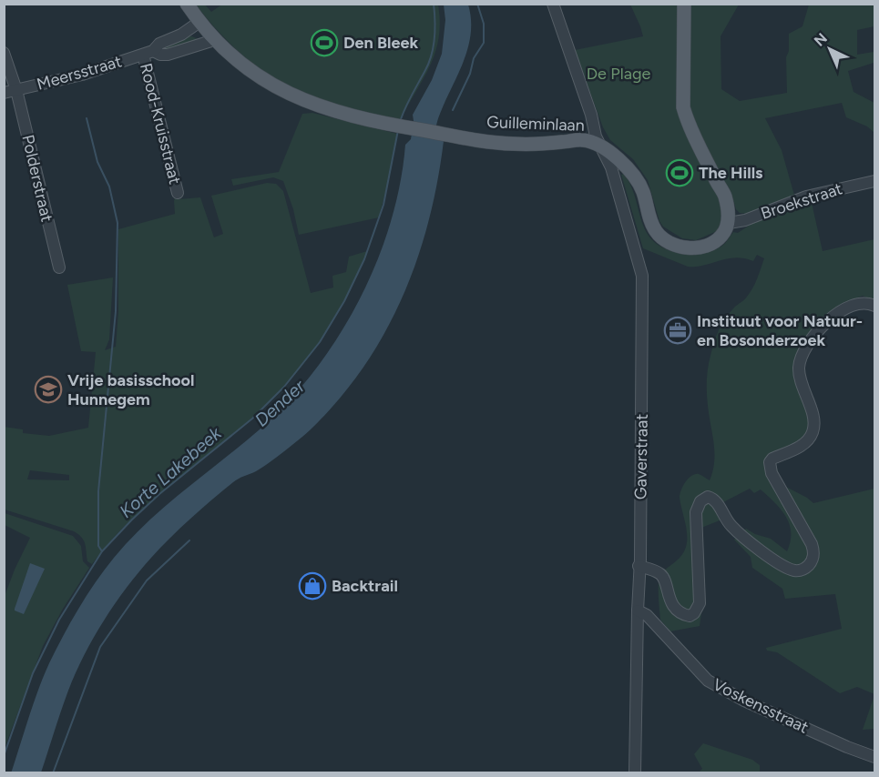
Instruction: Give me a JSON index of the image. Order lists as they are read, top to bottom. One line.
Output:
{"streets":{"main road":["Guilleminlaan"],"street":["Meersstraat","Rood-Kruisstraat","Polderstraat","Broekstraat","Gaverstraat","Voskensstraat"]},"crossings":[["Meersstraat","Rood-Kruisstraat"],["Meersstraat","Guilleminlaan"],["Meersstraat","Polderstraat"],["Guilleminlaan","Broekstraat"],["Guilleminlaan","Gaverstraat"],["Gaverstraat","Voskensstraat"]],"water":["Dender","Korte Lakebeek"],"parks":["De Plage"],"places":{"sports":["Den Bleek","The Hills"],"office":["Instituut voor Natuur- en Bosonderzoek"],"school or university":["Vrije basisschool Hunnegem"],"shop":["Backtrail"]},"north":"top left"}
